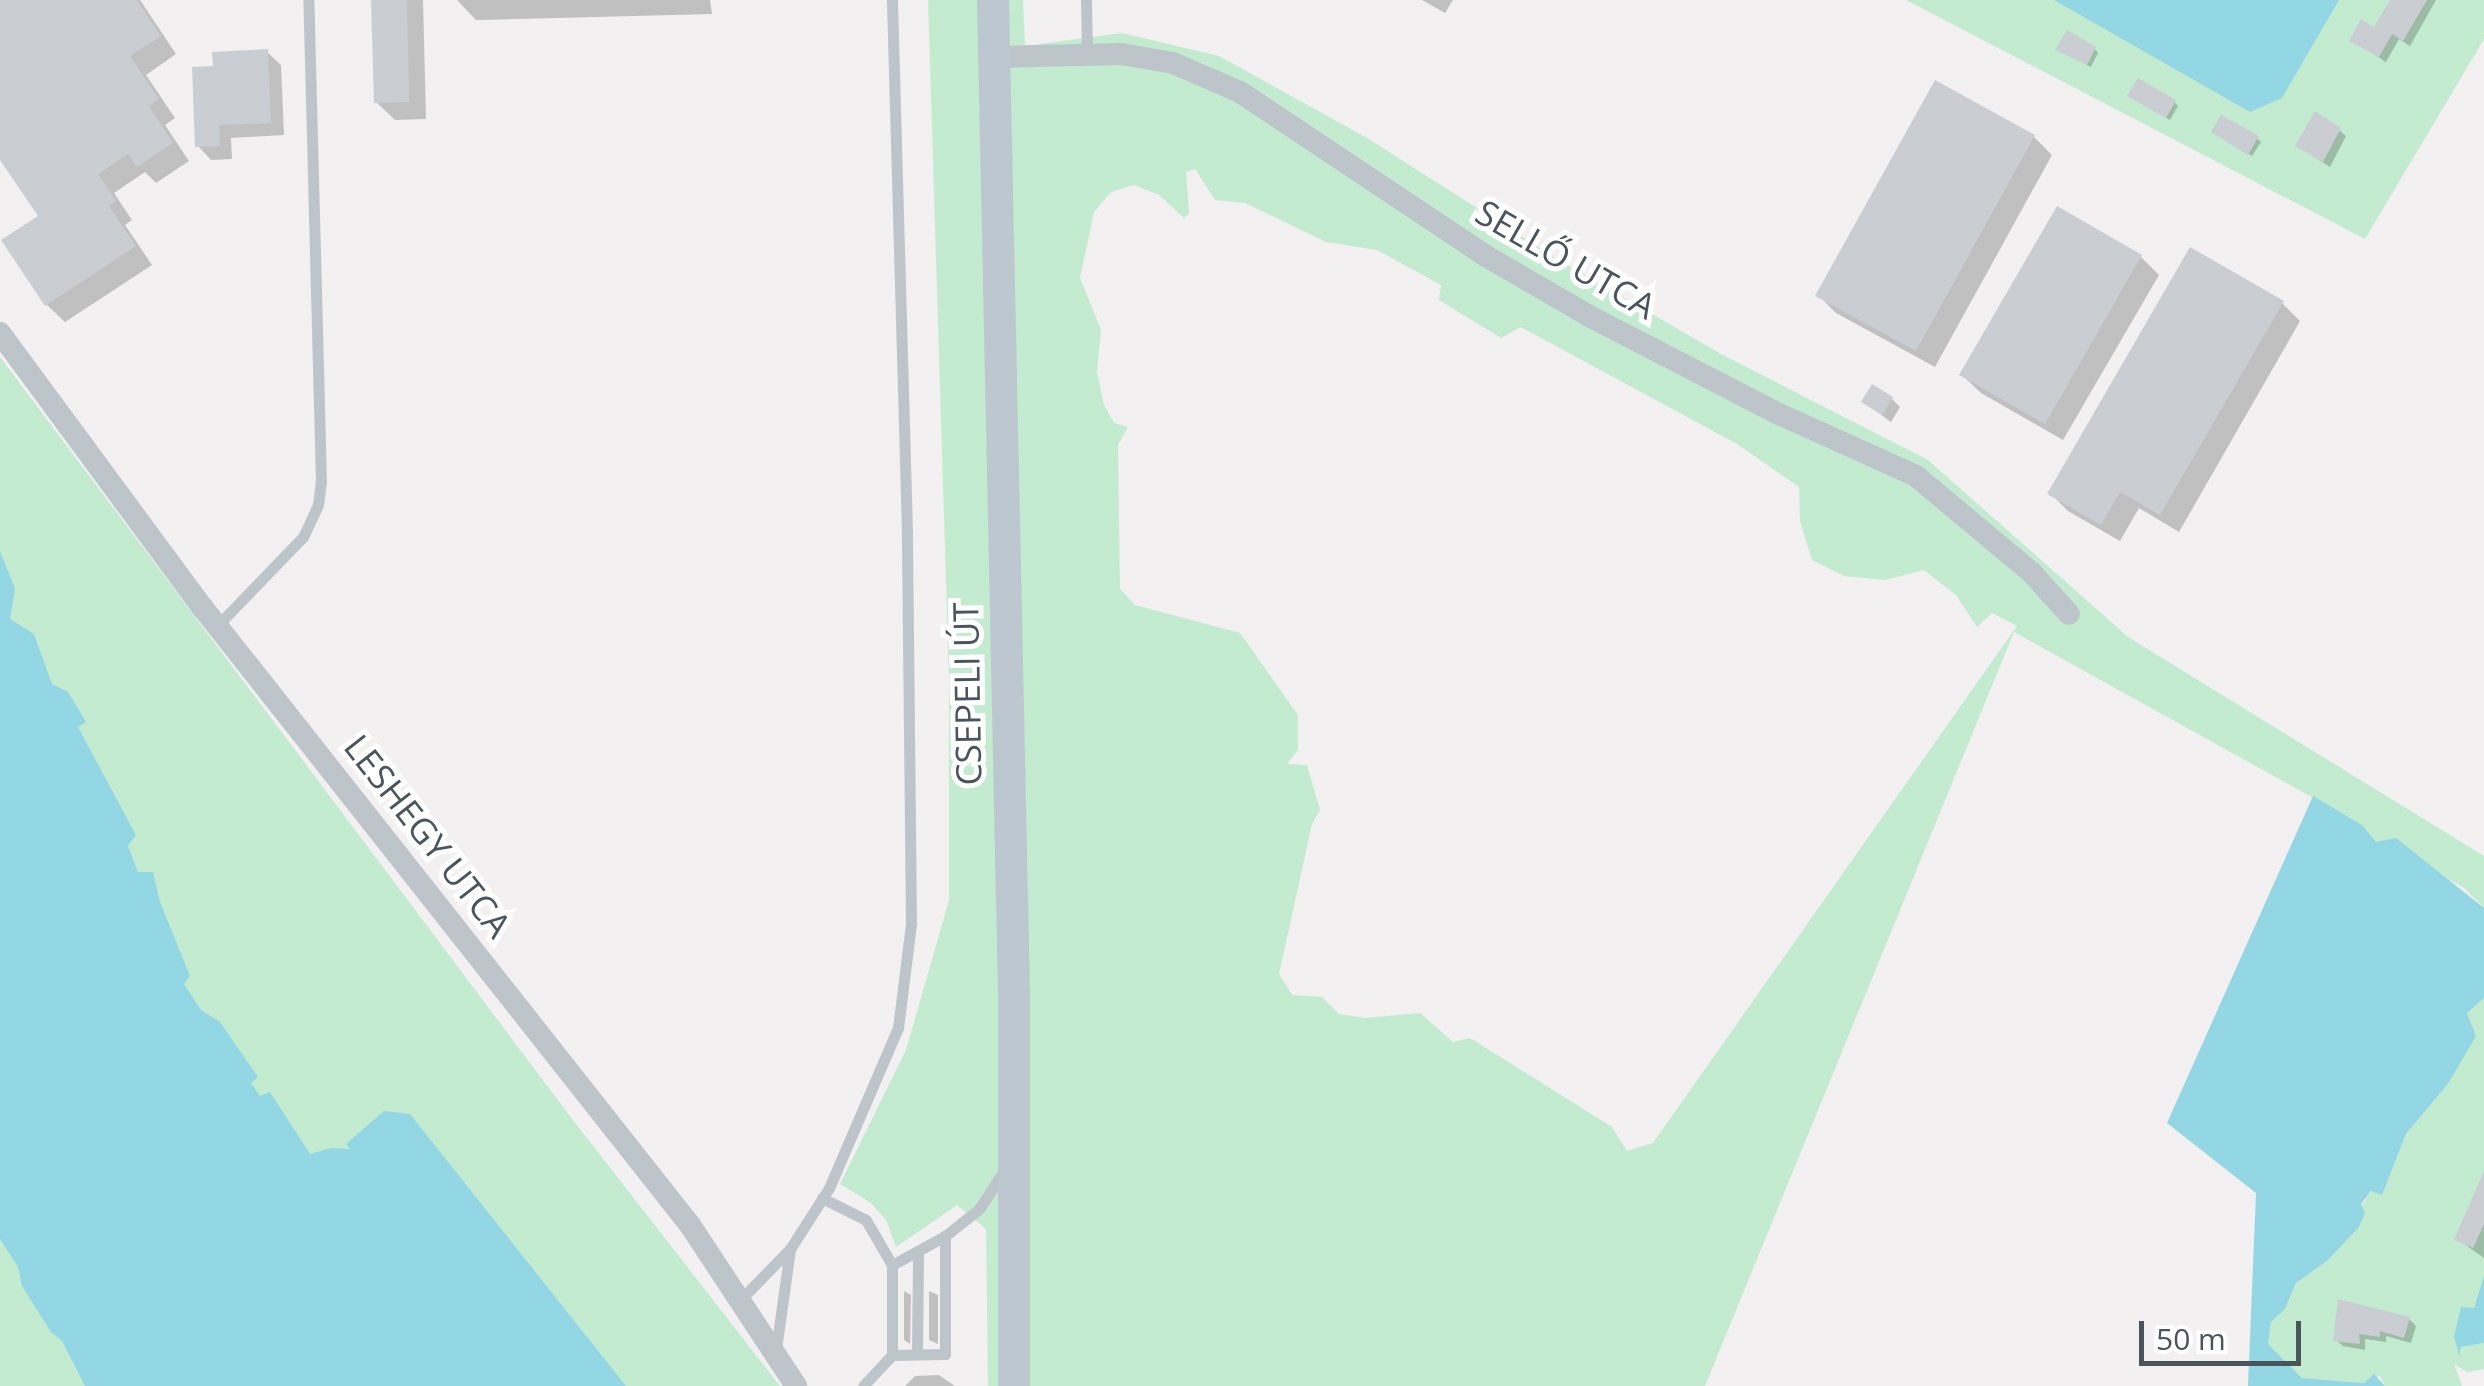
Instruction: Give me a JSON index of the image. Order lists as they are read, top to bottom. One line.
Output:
{"streets":{"street":["SELLŐ UTCA","CSEPELI ÚT","LESHEGY UTCA"]},"crossings":[["SELLŐ UTCA","CSEPELI ÚT"]],"scale_bar":"50 m"}
